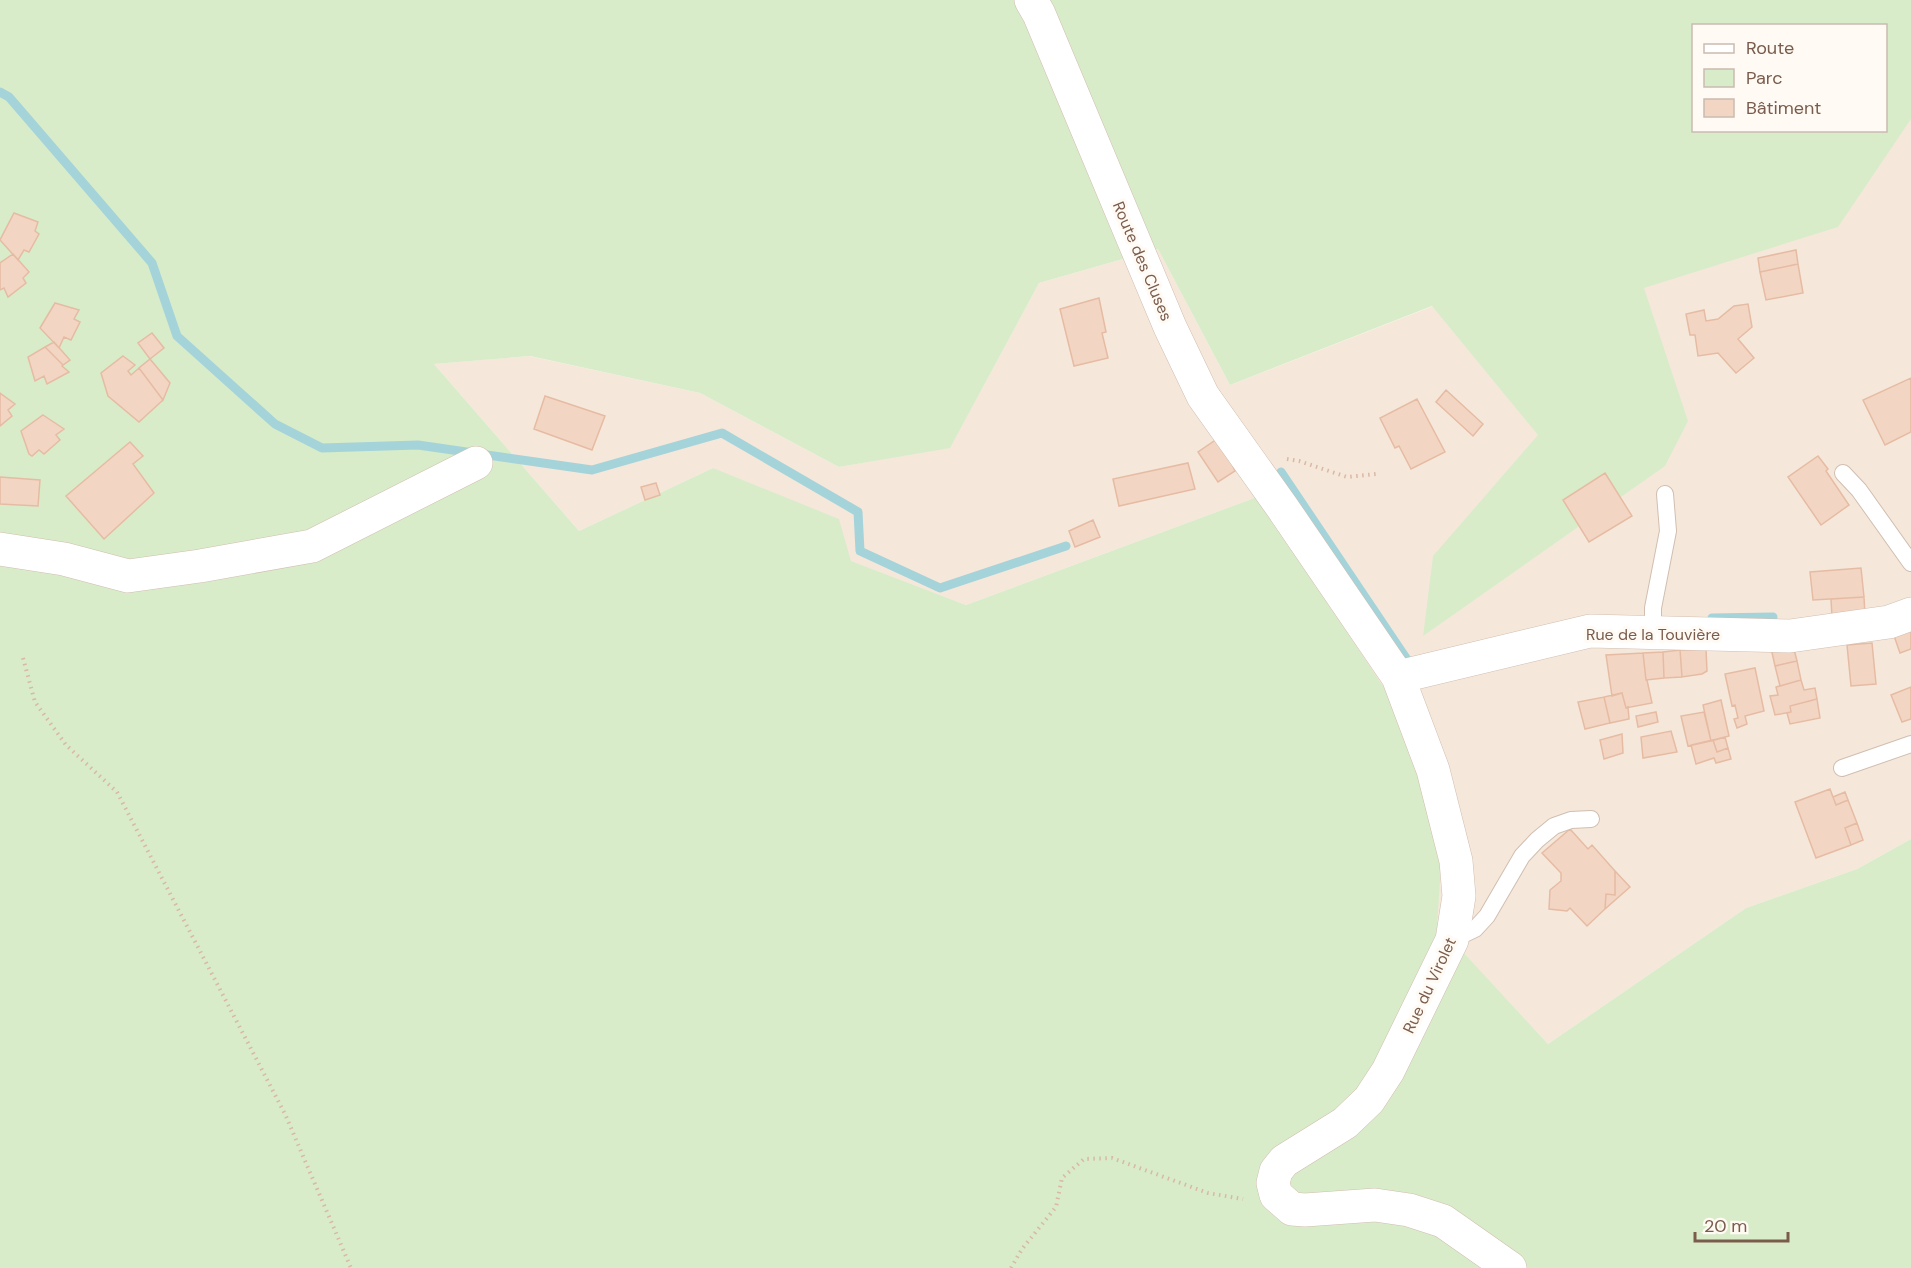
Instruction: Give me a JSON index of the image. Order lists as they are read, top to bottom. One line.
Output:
{"streets":{"street":["Route des Cluses","Rue de la Touvière","Rue du Virolet"]},"crossings":[["Route des Cluses","Rue du Virolet"],["Rue de la Touvière","Rue du Virolet"]],"legend":["Route","Parc","Bâtiment"],"scale_bar":"20 m"}
